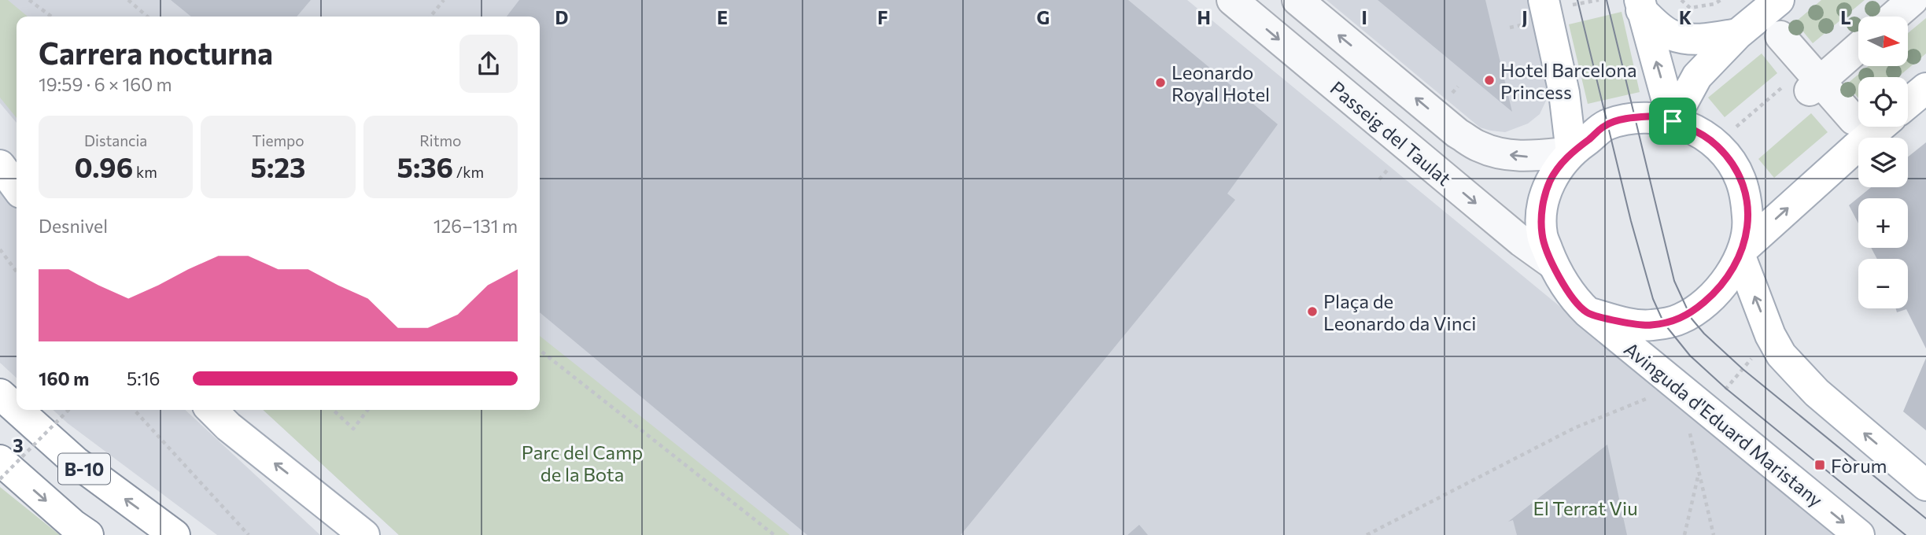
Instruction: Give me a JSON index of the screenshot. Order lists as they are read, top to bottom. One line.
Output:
{"streets":{"main road":["Avinguda d'Eduard Maristany","B-10"],"street":["Passeig del Taulat"]},"crossings":[["Passeig del Taulat","Avinguda d'Eduard Maristany"]],"parks":["Parc del Camp de la Bota","El Terrat Viu"],"places":{"other":["Hotel Barcelona Princess","Leonardo Royal Hotel","Plaça de Leonardo da Vinci"],"transit":["Fòrum"]},"north":"right","page":{"map_buttons":["+","−"],"heading":["Carrera nocturna","19:59 · 6 × 160 m"],"stats":[["Distancia","0.96 km"],["Tiempo","5:23"],["Ritmo","5:36 /km"]],"chart":["Desnivel","126–131 m"],"list":[{"name":"160 m","note":"5:16"}]},"grid":{"columns":["D","E","F","G","H","I","J","K","L"],"rows":["3"]}}
